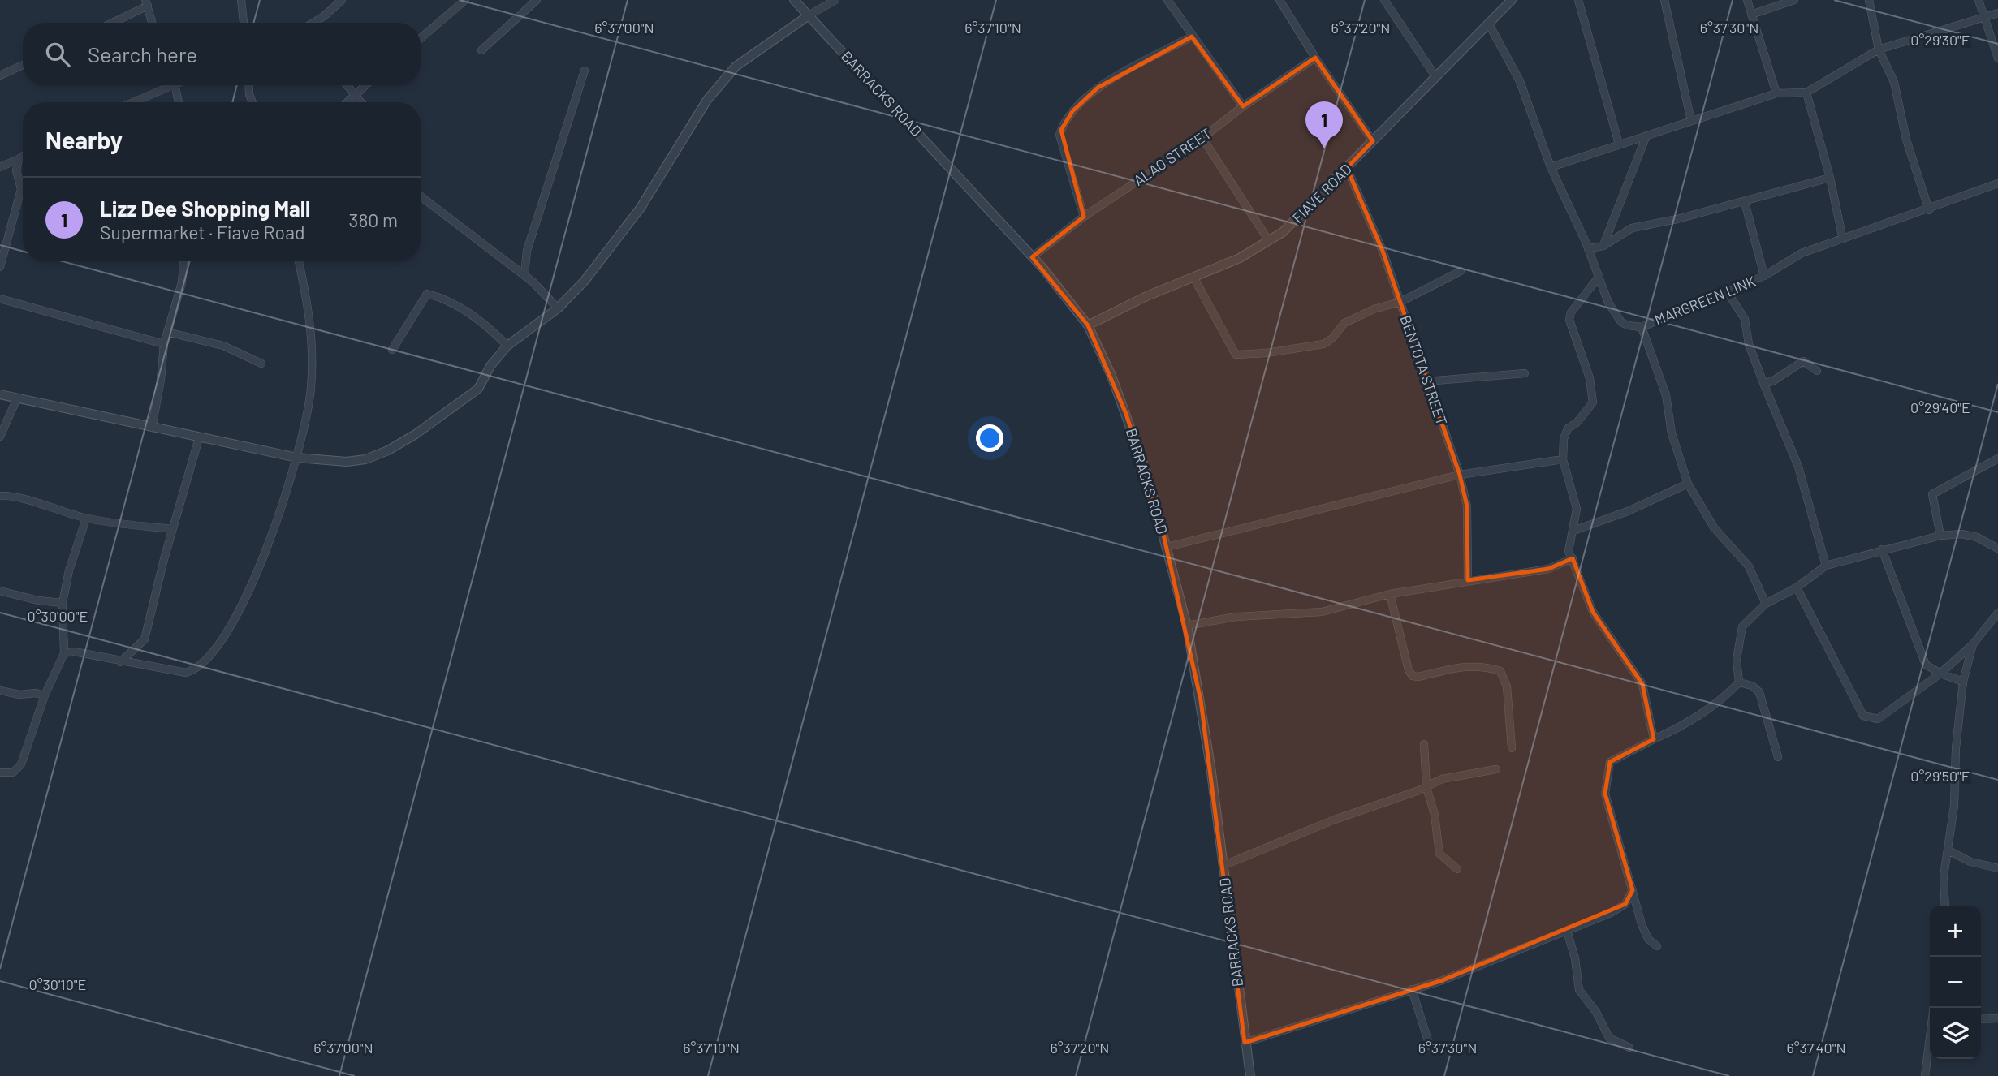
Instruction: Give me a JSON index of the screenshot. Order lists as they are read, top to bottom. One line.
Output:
{"streets":{"street":["BARRACKS ROAD","ALAO STREET","FIAVE ROAD","MARGREEN LINK","BENTOTA STREET"]},"crossings":[["BARRACKS ROAD","ALAO STREET"],["BARRACKS ROAD","FIAVE ROAD"],["FIAVE ROAD","MARGREEN LINK"],["FIAVE ROAD","BENTOTA STREET"]],"page":{"search":"Search here","pins":"1","heading":"Nearby","list":[{"mark":"1","name":"Lizz Dee Shopping Mall","note":"Supermarket · Fiave Road","value":"380 m"}],"map_buttons":["+","−"]},"coordinates":["6°37'00\"N","6°37'10\"N","6°37'20\"N","6°37'30\"N","0°29'30\"E","0°29'40\"E","0°30'00\"E","0°29'50\"E","0°30'10\"E","6°37'40\"N"]}
